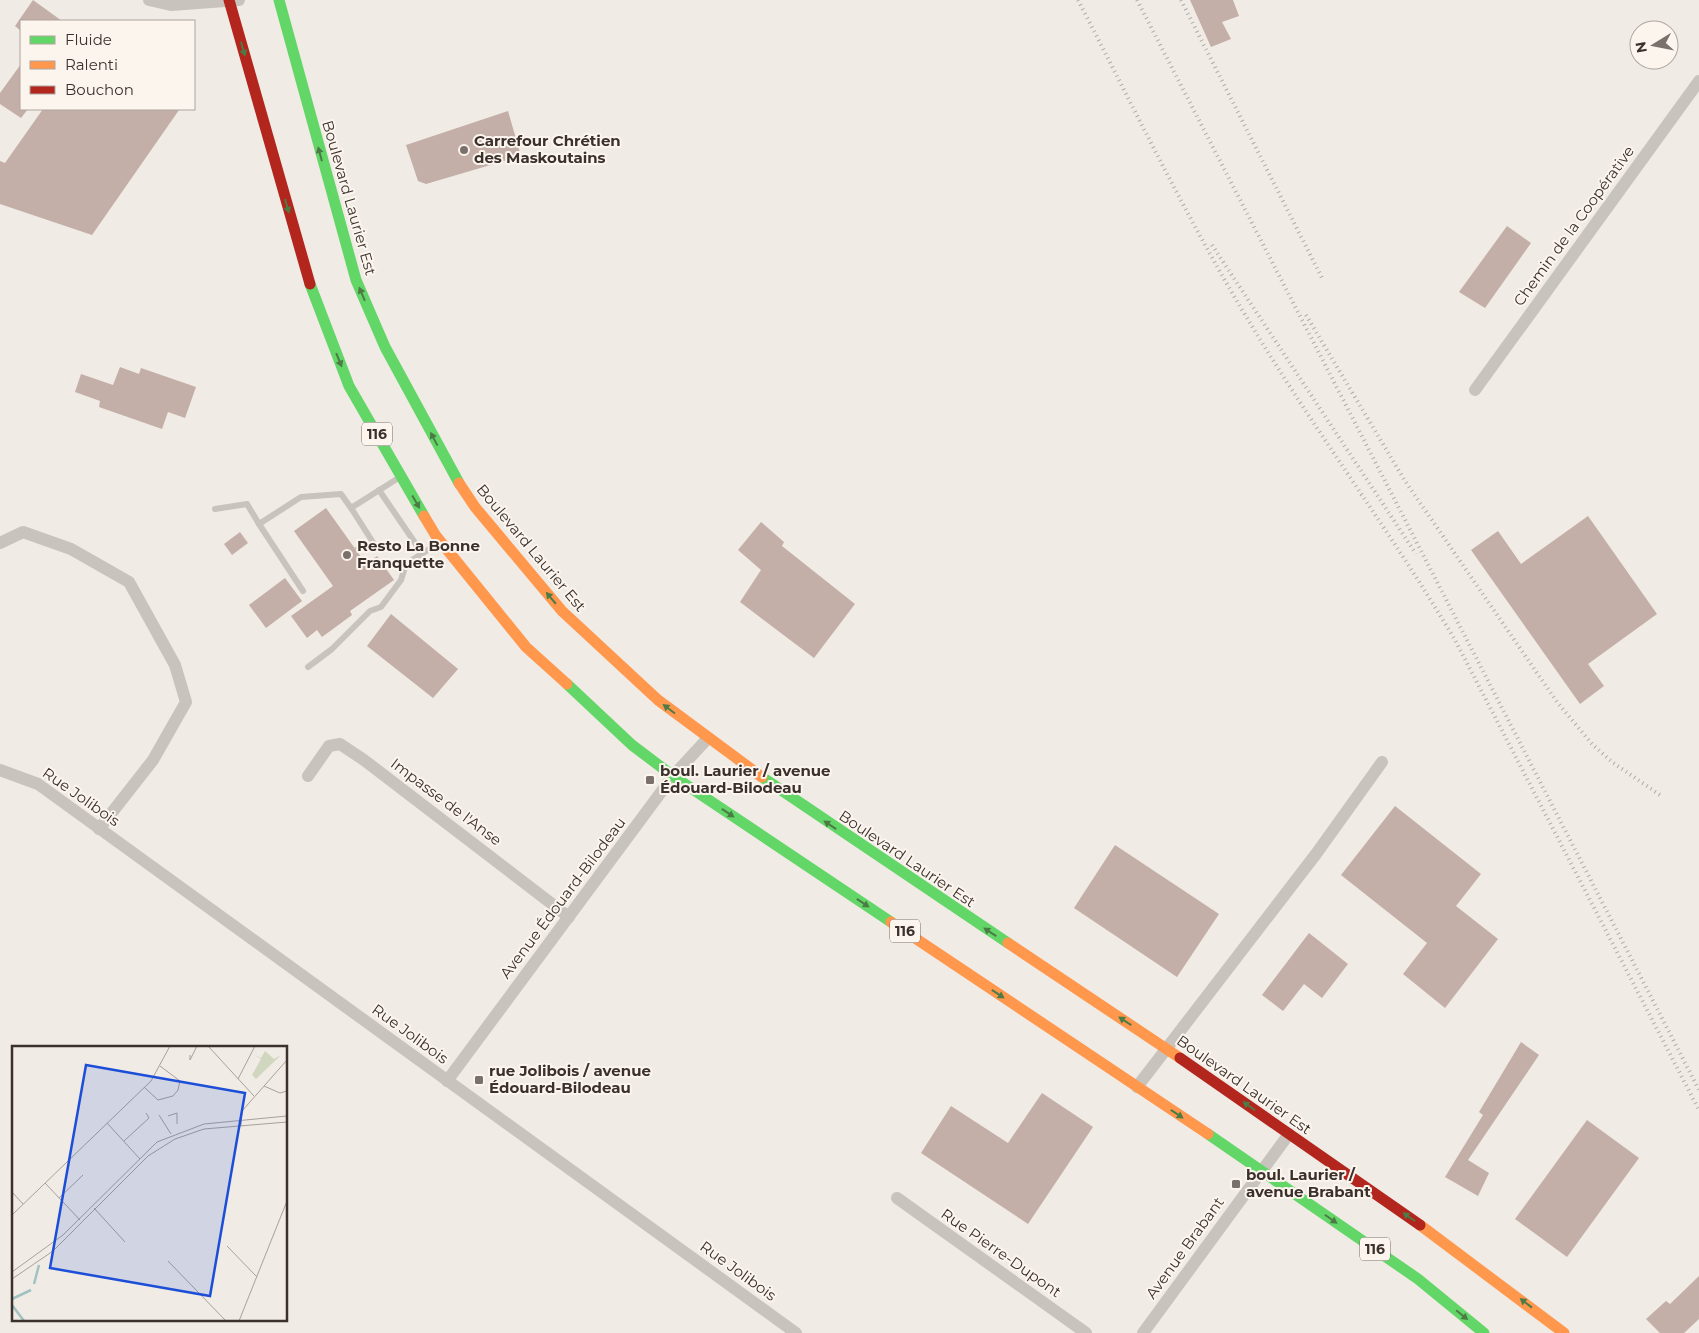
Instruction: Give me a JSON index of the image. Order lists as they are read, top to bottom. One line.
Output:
{"streets":{"main road":["Boulevard Laurier Est","116"],"street":["Chemin de la Coopérative","Rue Jolibois","Impasse de l'Anse","Avenue Édouard-Bilodeau","Avenue Brabant","Rue Pierre-Dupont"]},"crossings":[["Boulevard Laurier Est","Avenue Édouard-Bilodeau"],["Boulevard Laurier Est","Avenue Brabant"],["116","Avenue Édouard-Bilodeau"],["116","Avenue Brabant"],["Rue Jolibois","Avenue Édouard-Bilodeau"],["Impasse de l'Anse","Avenue Édouard-Bilodeau"]],"places":{"other":["Carrefour Chrétien des Maskoutains","Resto La Bonne Franquette"],"transit":["boul. Laurier / avenue Édouard-Bilodeau","rue Jolibois / avenue Édouard-Bilodeau","boul. Laurier / avenue Brabant"]},"legend":["Fluide","Ralenti","Bouchon"],"north":"left"}
